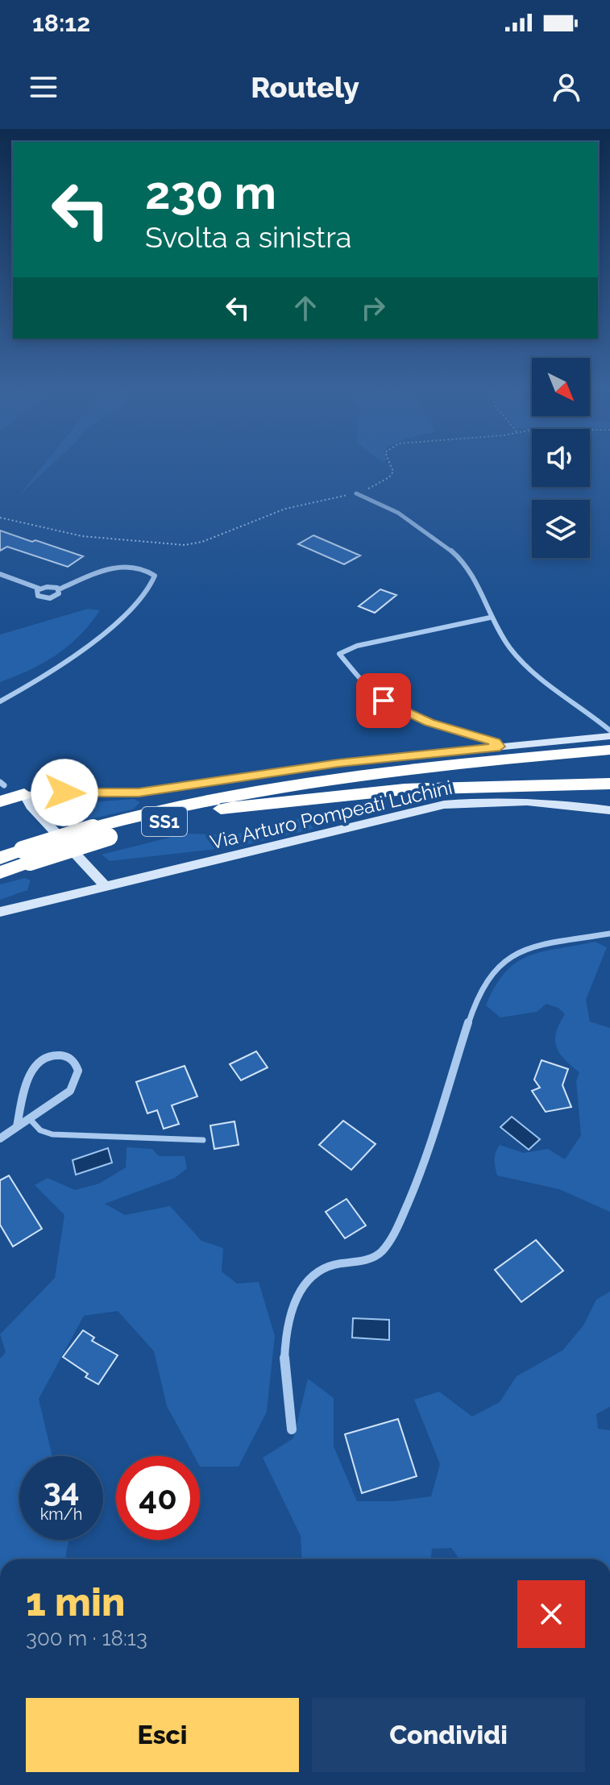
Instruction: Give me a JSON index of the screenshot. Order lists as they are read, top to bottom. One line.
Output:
{"streets":{"highway":["SS1"],"street":["Via Arturo Pompeati Luchini"]},"north":"bottom right","page":{"status":"18:12","header":"Routely","turn":["230 m","Svolta a sinistra"],"speed":"34 km/h","limit":"40","heading":["1 min","300 m · 18:13"],"buttons":["Esci","Condividi"]}}
